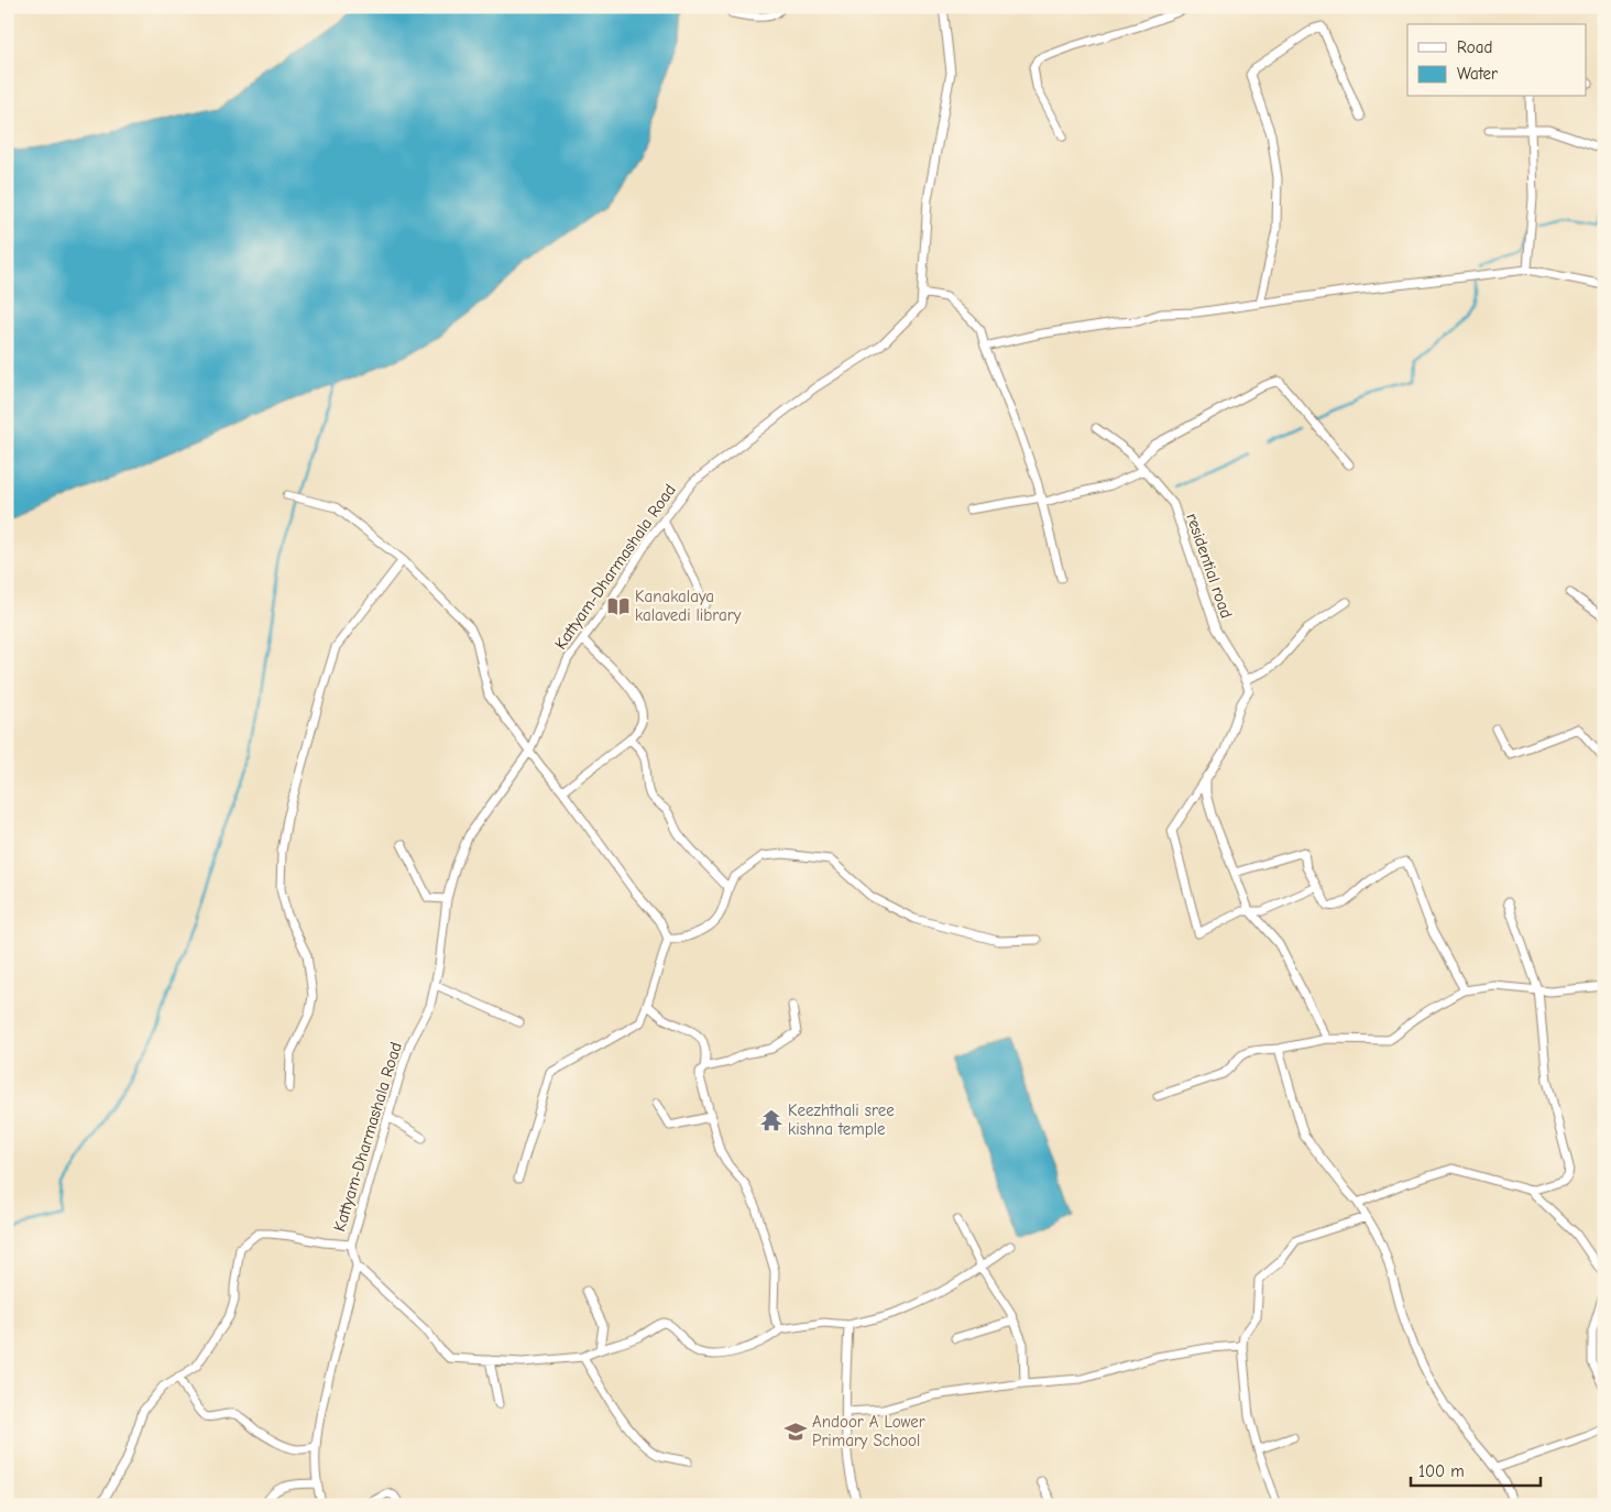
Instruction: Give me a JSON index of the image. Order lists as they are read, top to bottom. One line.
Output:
{"streets":{"street":["residential road","Kattyam-Dharmashala Road"]},"places":{"library":["Kanakalaya kalavedi library"],"temple":["Keezhthali sree kishna temple"],"school or university":["Andoor A Lower Primary School"]},"legend":["Road","Water"],"scale_bar":"100 m"}
